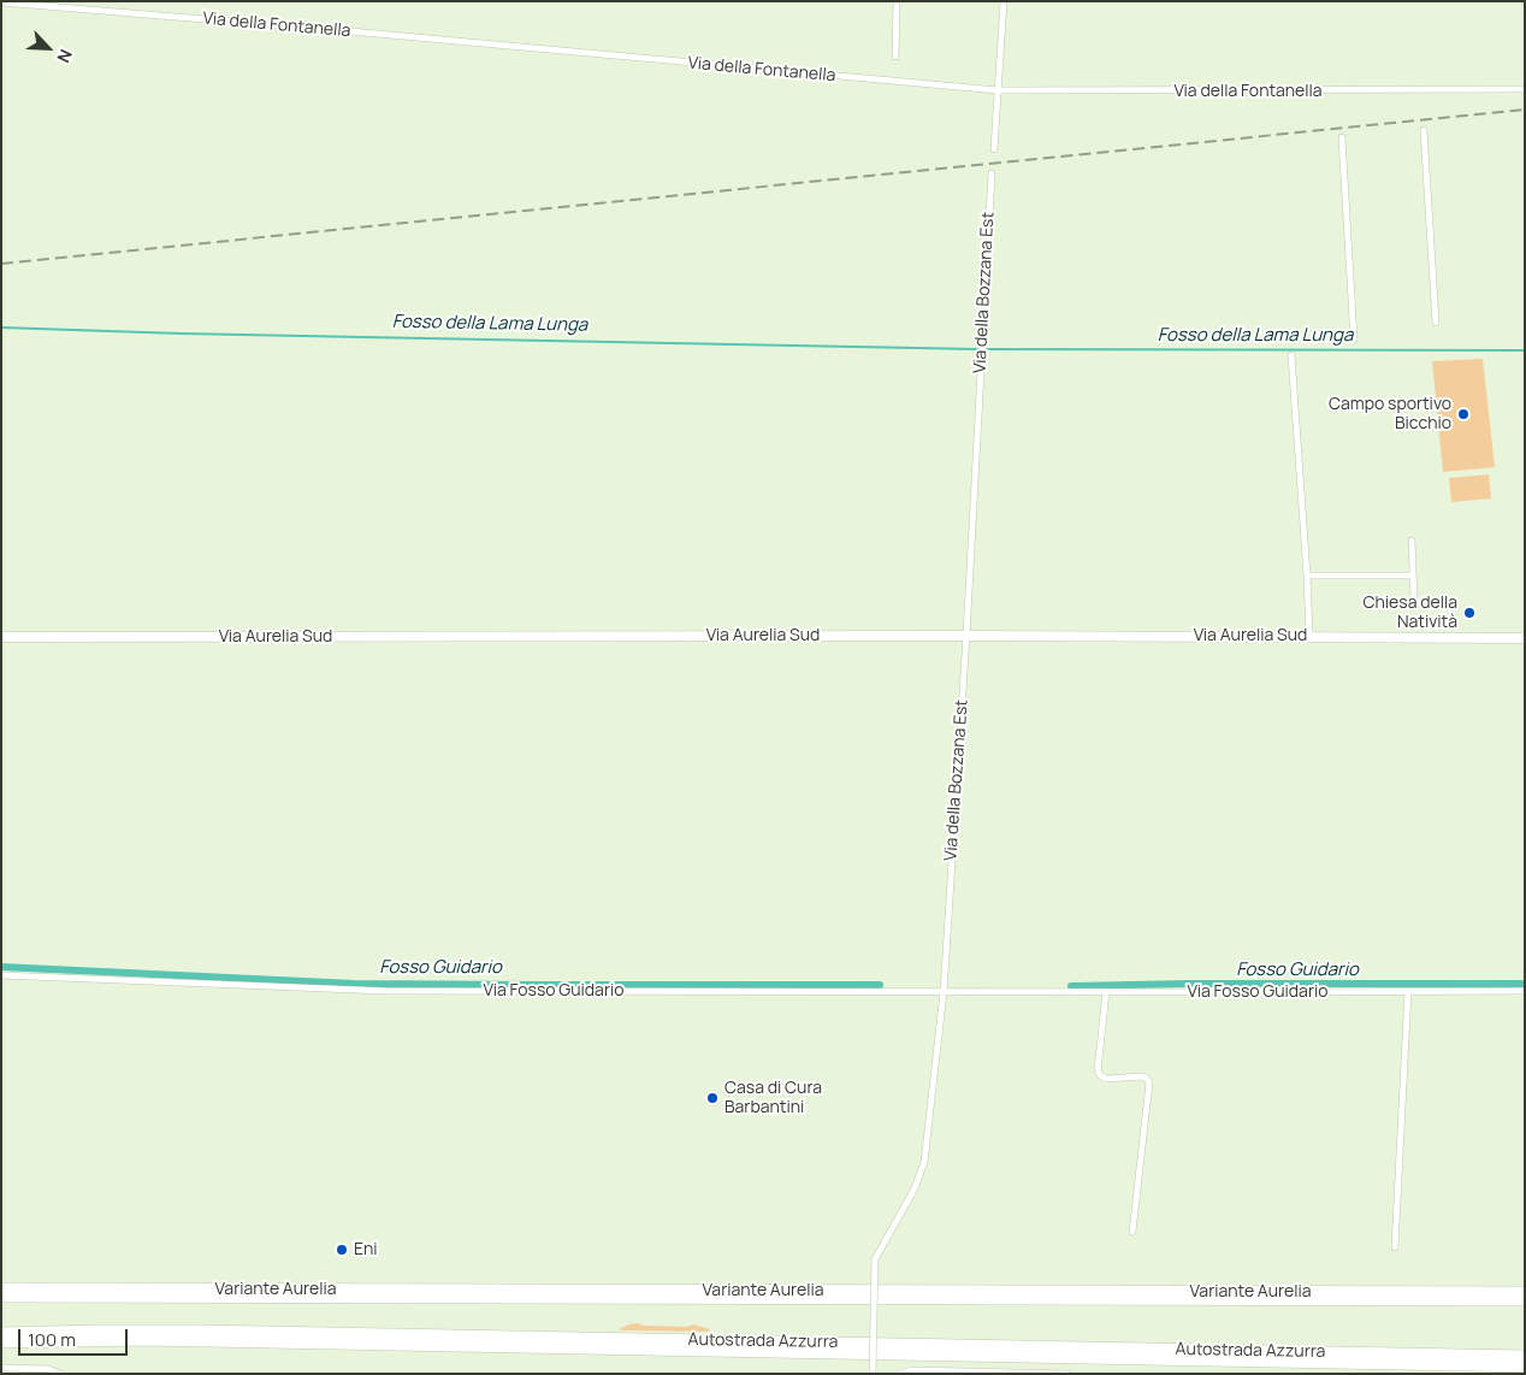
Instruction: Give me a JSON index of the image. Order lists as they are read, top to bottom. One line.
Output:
{"streets":{"highway":["Variante Aurelia","Autostrada Azzurra"],"main road":["Via Aurelia Sud"],"street":["Via della Fontanella","Via della Bozzana Est","Via Fosso Guidario"]},"crossings":[["Via della Bozzana Est","Via Aurelia Sud"],["Via della Bozzana Est","Via Fosso Guidario"]],"water":["Fosso della Lama Lunga","Fosso Guidario"],"places":["Campo sportivo Bicchio","Chiesa della Natività","Casa di Cura Barbantini","Eni"],"scale_bar":"100 m","north":"bottom right"}
